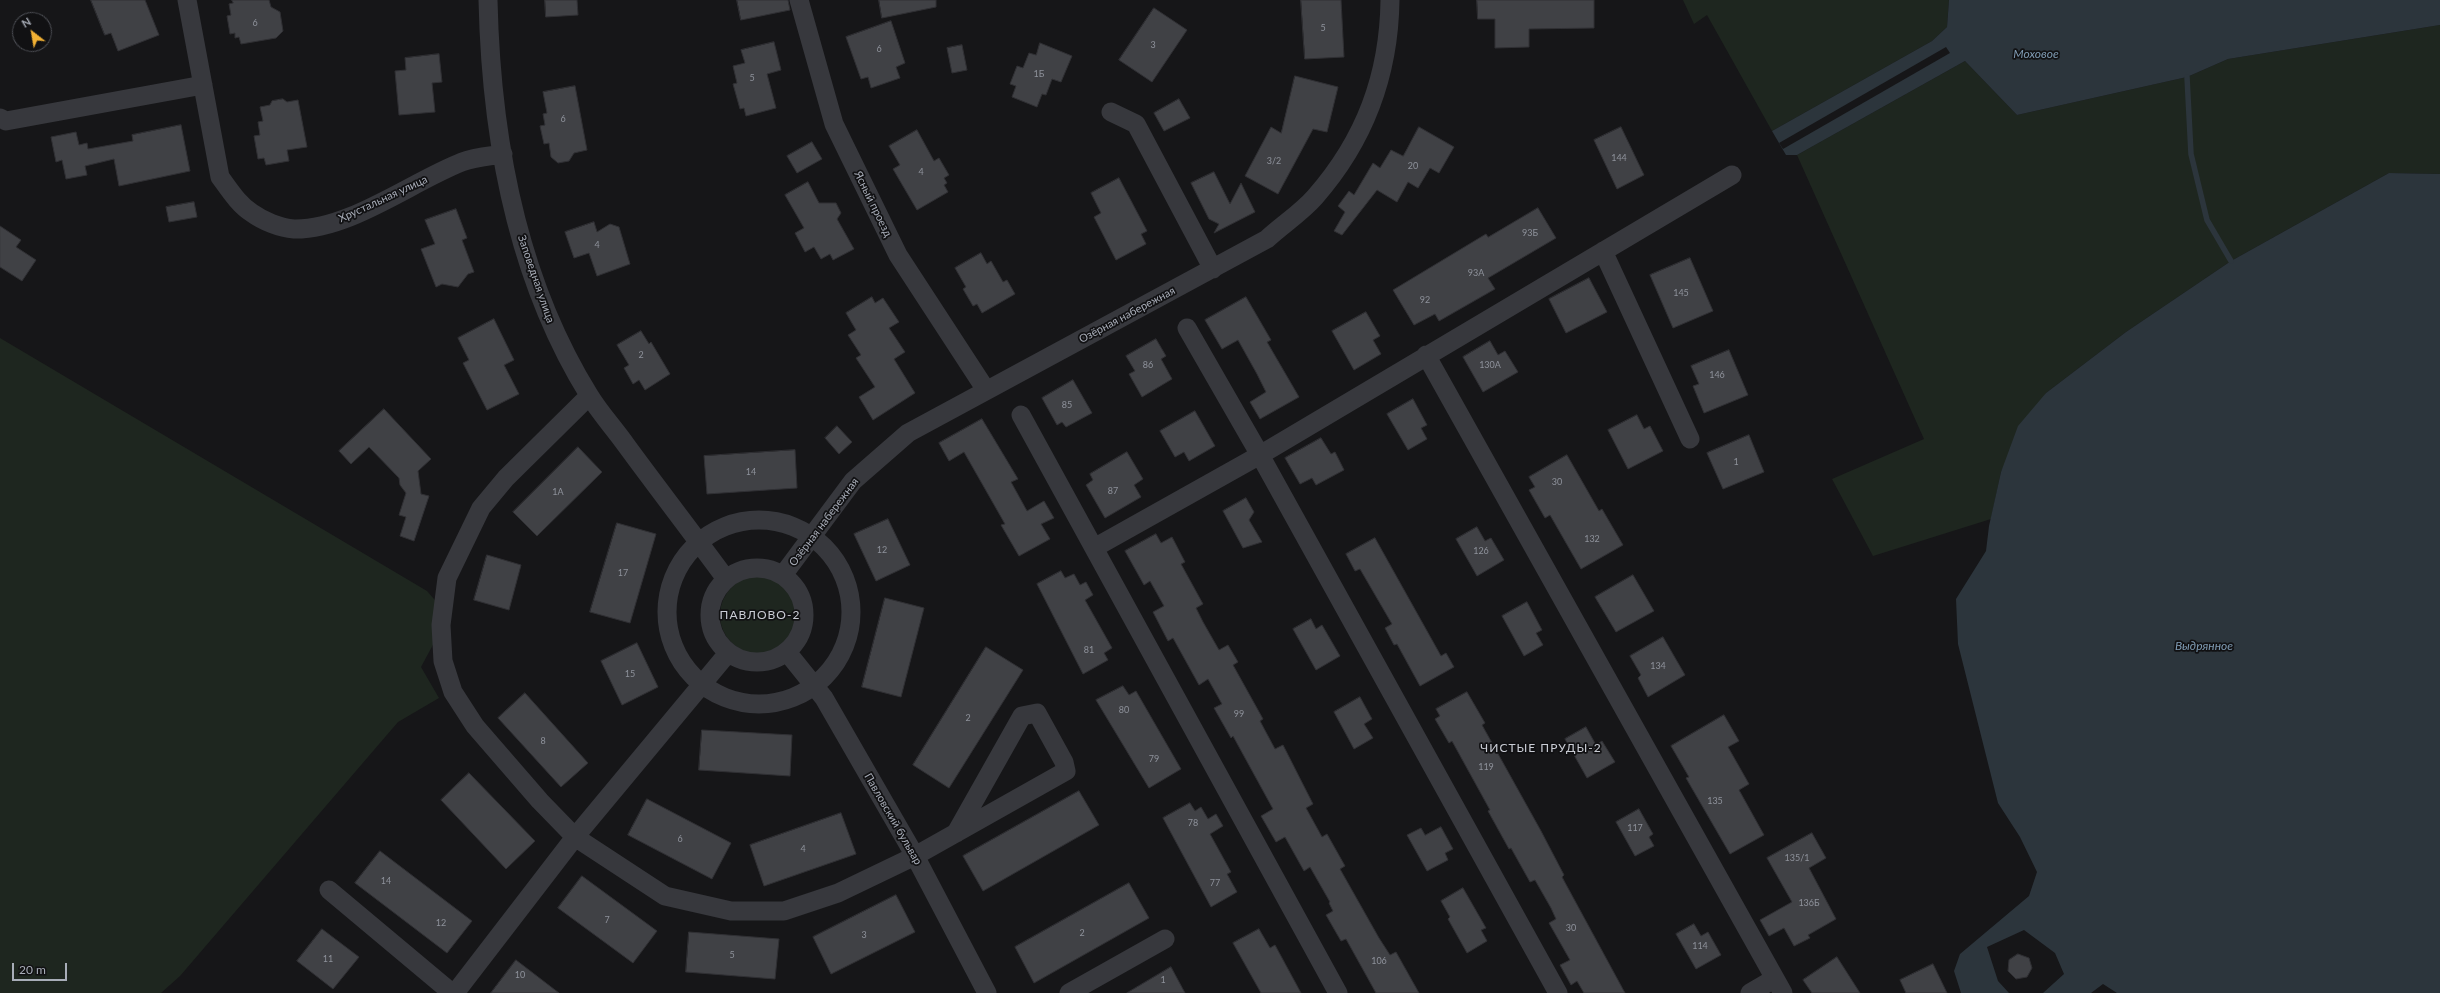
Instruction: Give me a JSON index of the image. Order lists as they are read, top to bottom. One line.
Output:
{"streets":{"street":["Хрустальная улица","Ясный проезд","Заповедная улица","Озёрная набережная","Павловский бульвар"]},"crossings":[["Хрустальная улица","Заповедная улица"],["Ясный проезд","Озёрная набережная"],["Заповедная улица","Озёрная набережная"],["Заповедная улица","Павловский бульвар"],["Озёрная набережная","Павловский бульвар"]],"districts":["ПАВЛОВО-2","ЧИСТЫЕ ПРУДЫ-2"],"water":["Моховое","Выдрянное"],"house_numbers":["6","5","3","6","1Б","5","6","144","3/2","20","4","93Б","4","93А","145","92","2","86","130А","146","85","1","14","30","87","1А","132","12","126","17","81","134","15","80","99","2","8","79","119","135","78","117","6","4","135/1","14","77","136Б","7","12","30","2","3","114","5","11","106","10","1"],"scale_bar":"20 m","north":"top left"}
